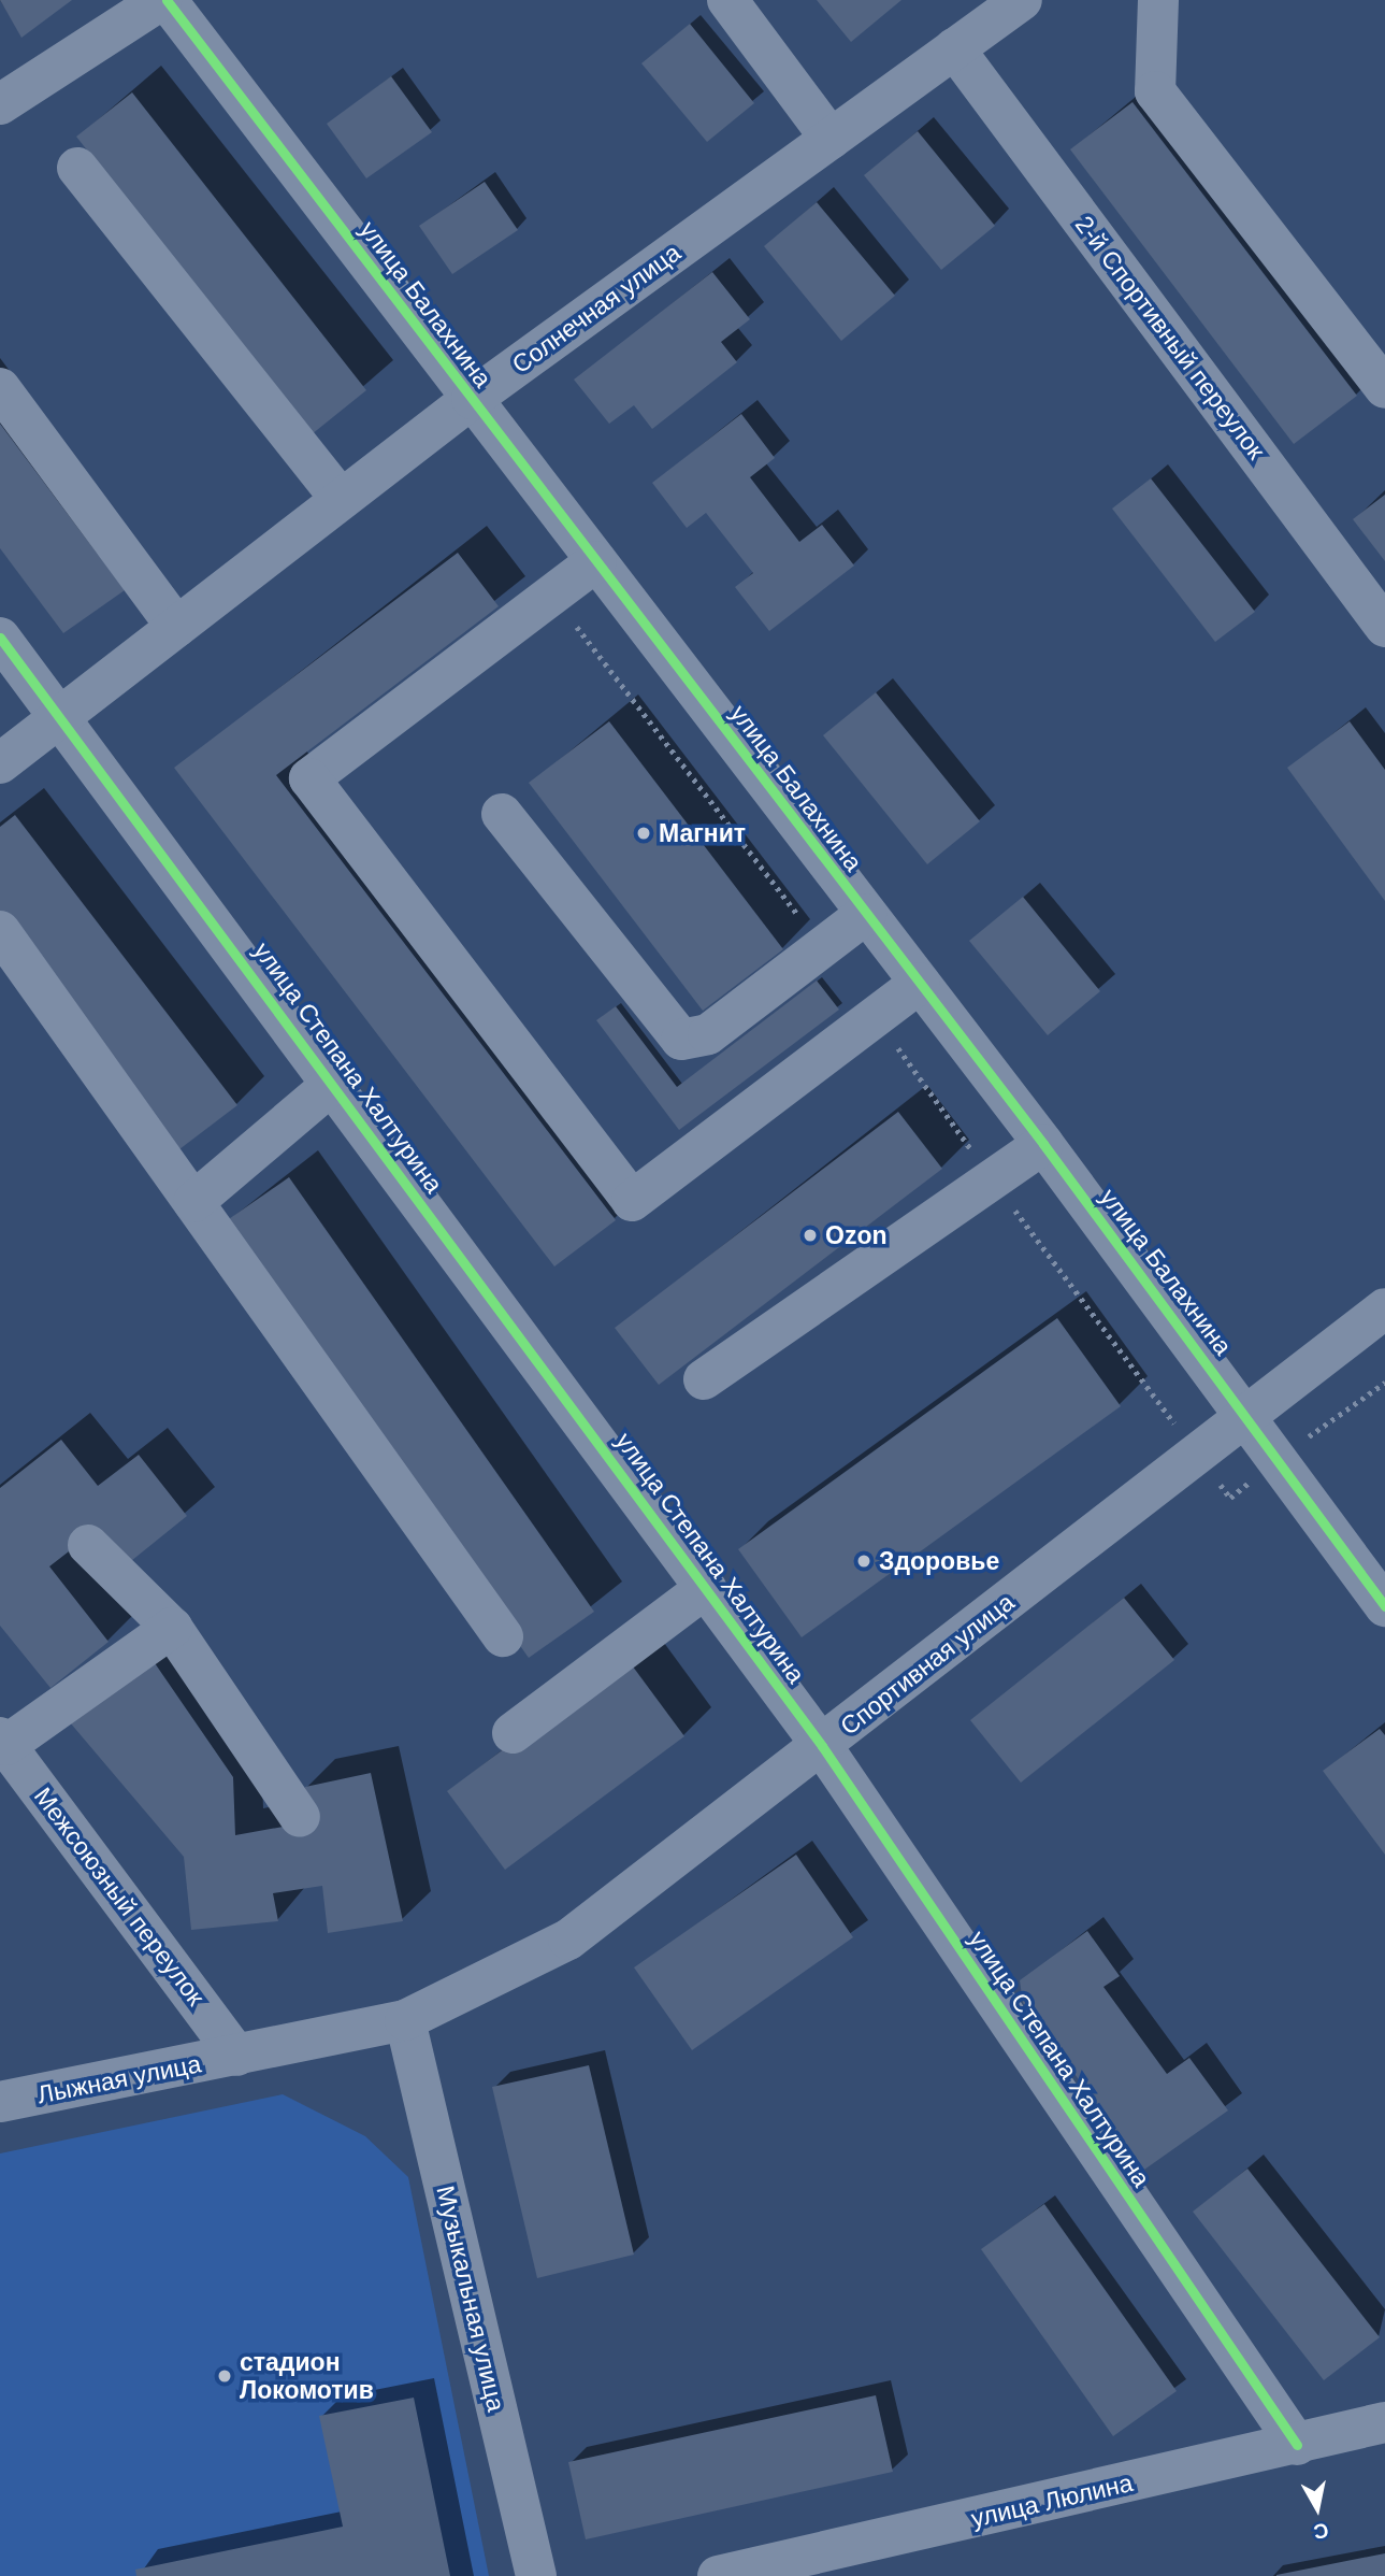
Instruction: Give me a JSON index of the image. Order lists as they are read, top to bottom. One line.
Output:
{"streets":{"street":["улица Балахнина","Солнечная улица","2-й Спортивный переулок","улица Степана Халтурина","Спортивная улица","Межсоюзный переулок","Лыжная улица","Музыкальная улица","улица Люлина"]},"crossings":[["улица Балахнина","Солнечная улица"],["улица Балахнина","Спортивная улица"],["Солнечная улица","2-й Спортивный переулок"],["Солнечная улица","улица Степана Халтурина"],["улица Степана Халтурина","Спортивная улица"],["улица Степана Халтурина","улица Люлина"],["Спортивная улица","Межсоюзный переулок"],["Спортивная улица","Лыжная улица"],["Спортивная улица","Музыкальная улица"],["Межсоюзный переулок","Лыжная улица"]],"places":["Магнит","Ozon","Здоровье","стадион Локомотив"],"north":"bottom"}
